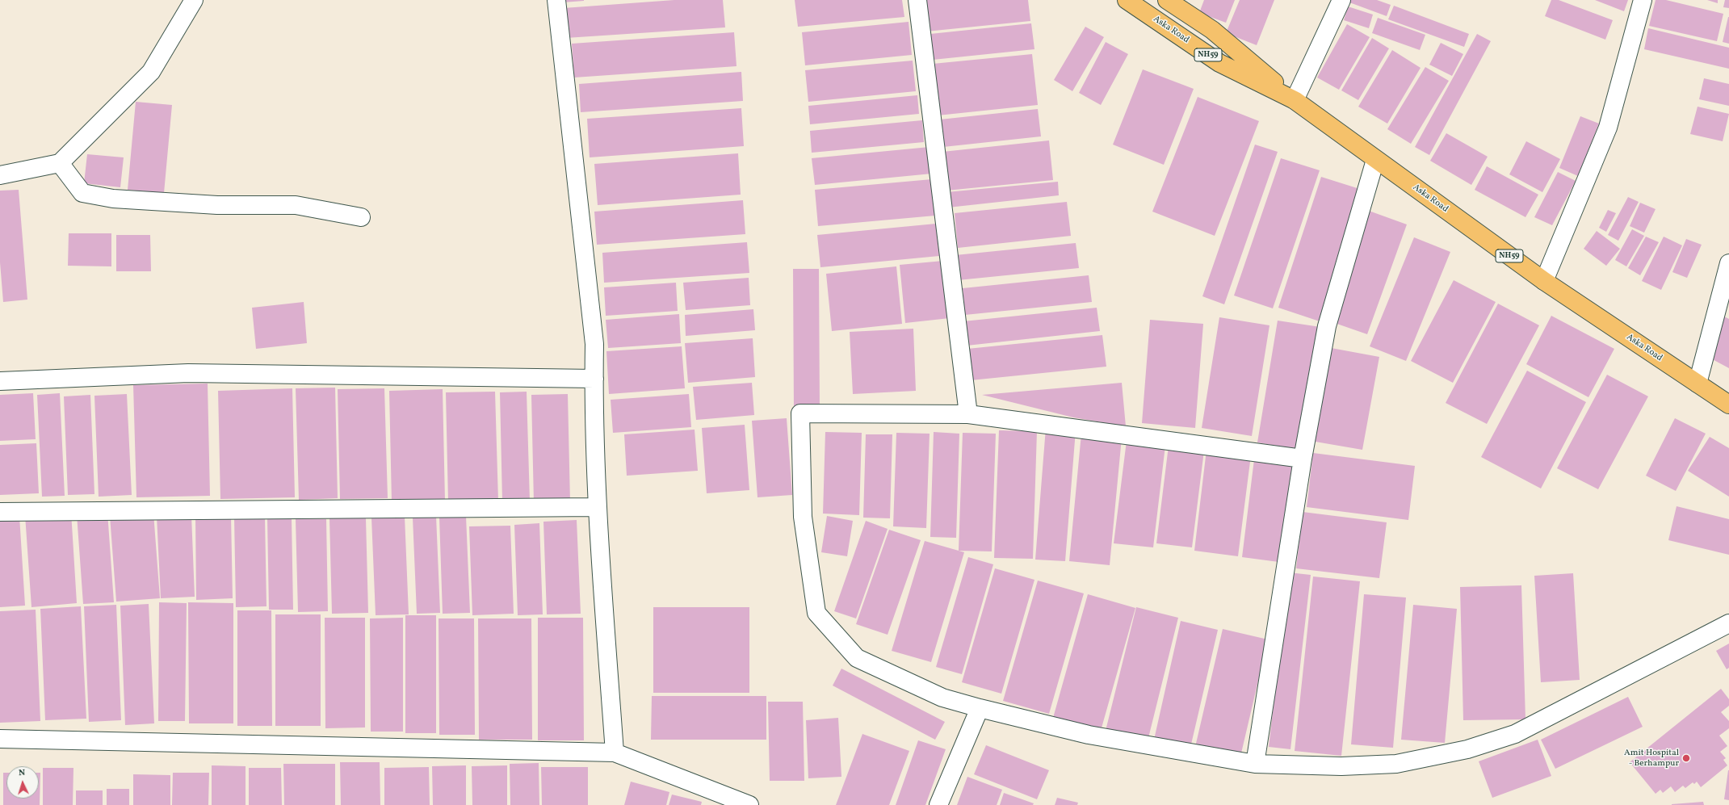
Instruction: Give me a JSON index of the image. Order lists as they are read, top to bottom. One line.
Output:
{"streets":{"highway":["Aska Road","NH59"]},"crossings":[["Aska Road","NH59"]],"places":["Amit Hospital - Berhampur"],"north":"top"}
